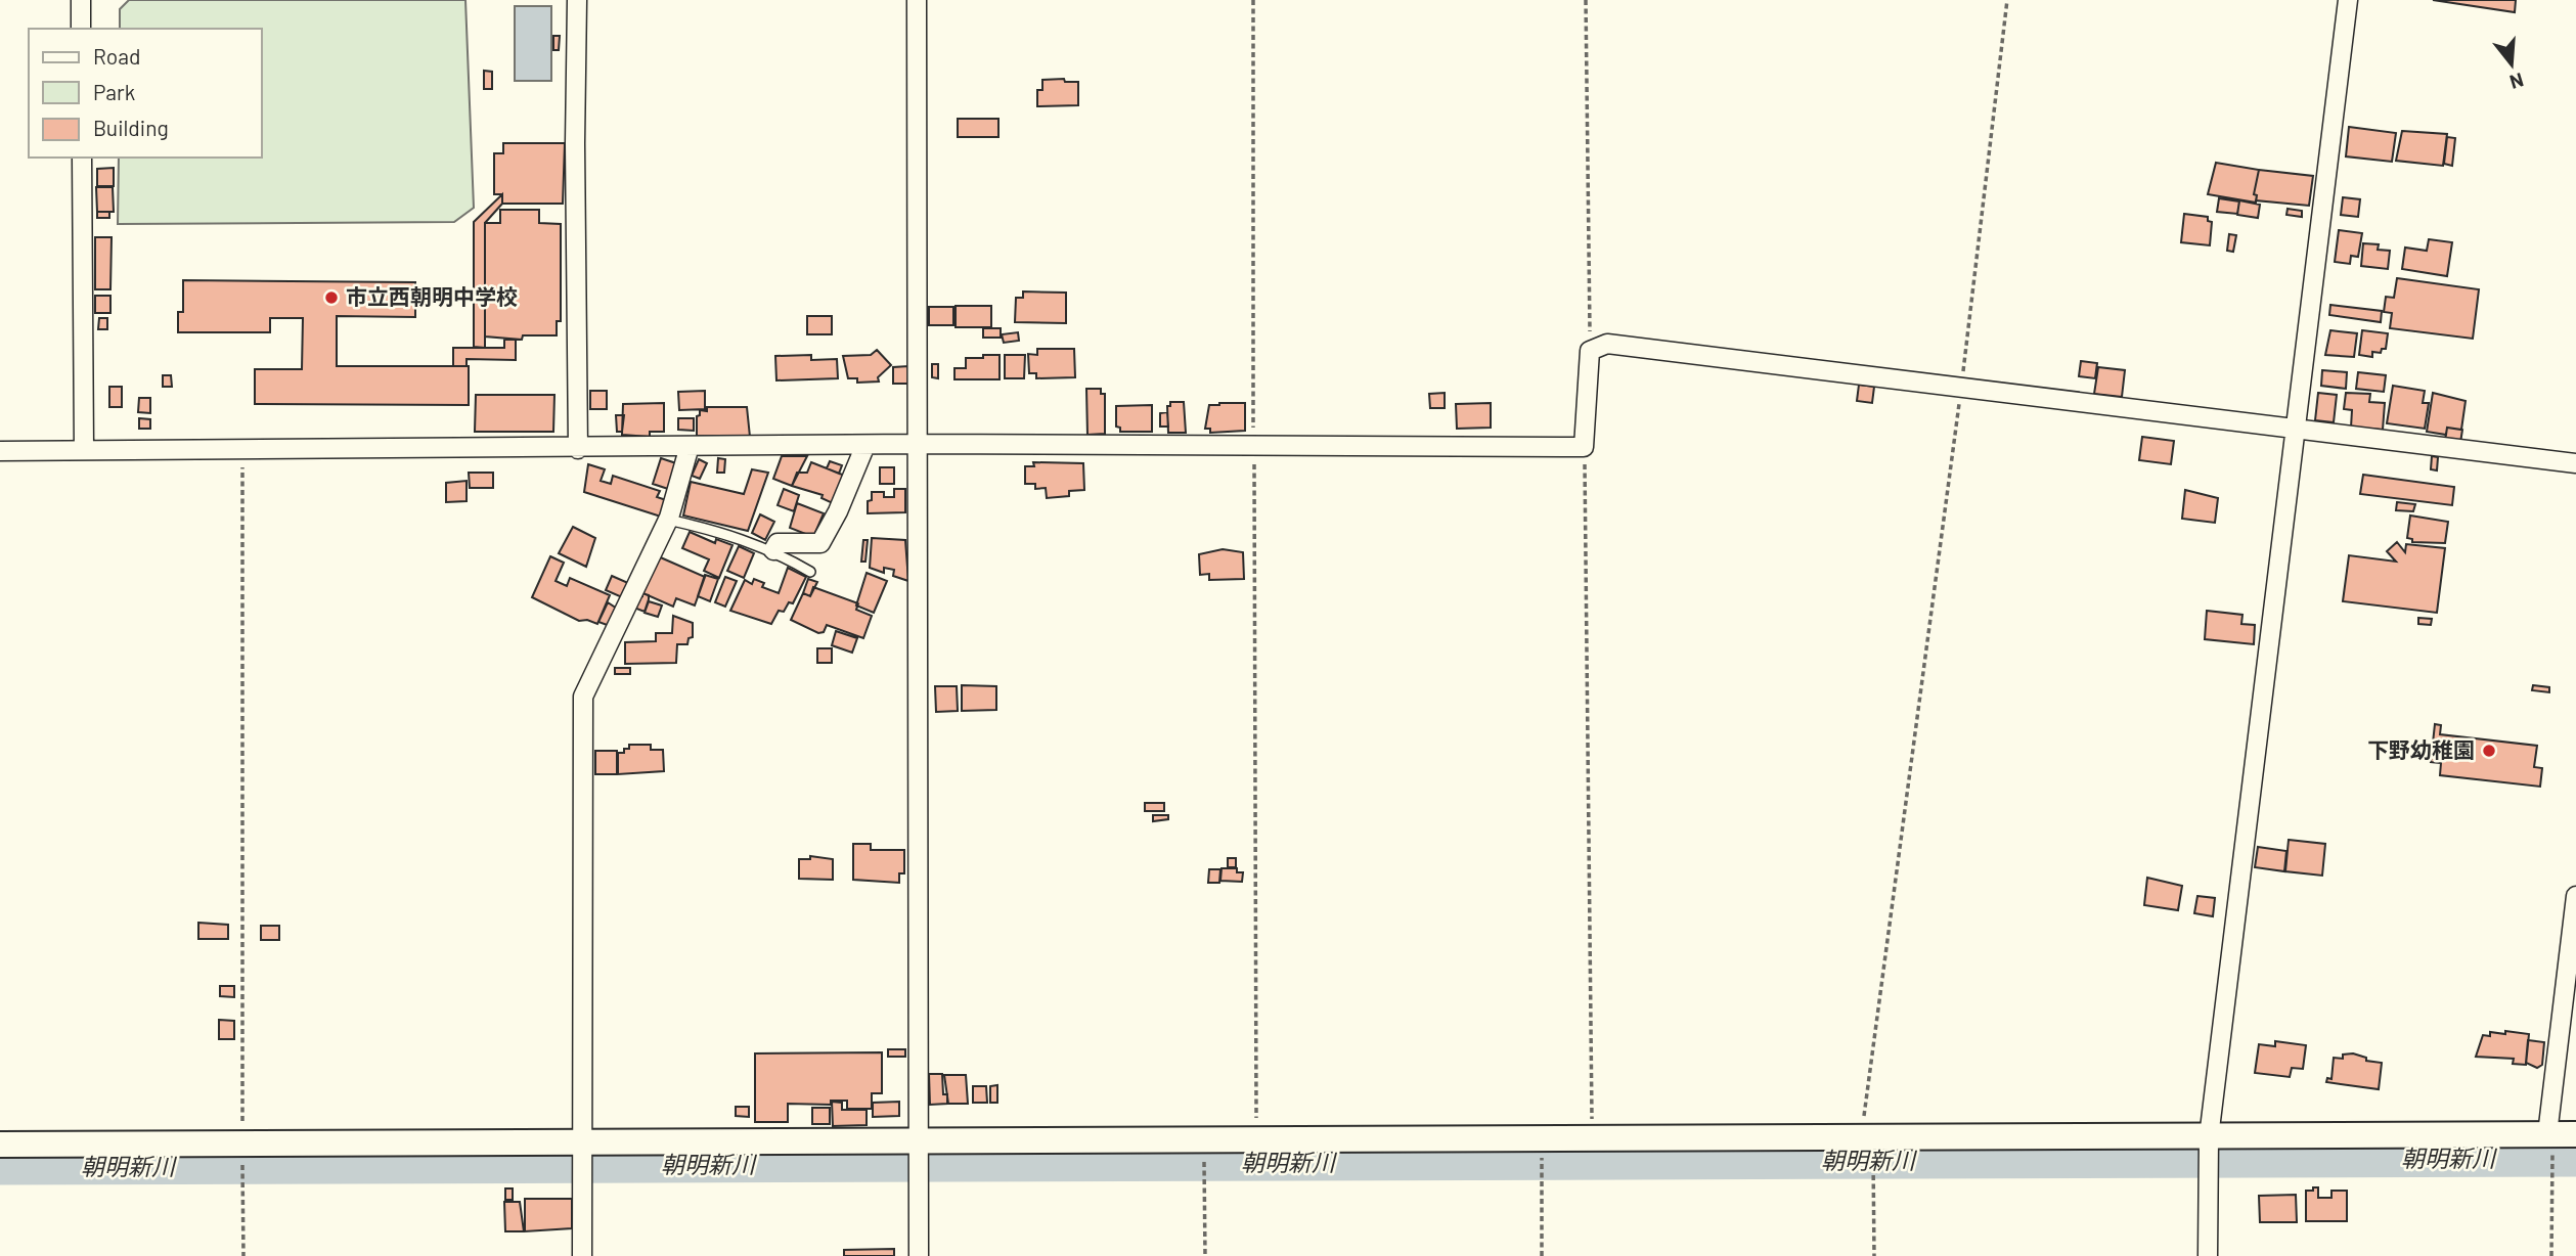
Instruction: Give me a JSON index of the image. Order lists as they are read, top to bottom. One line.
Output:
{"water":["朝明新川"],"places":["市立西朝明中学校","下野幼稚園"],"legend":["Road","Park","Building"],"north":"bottom"}
